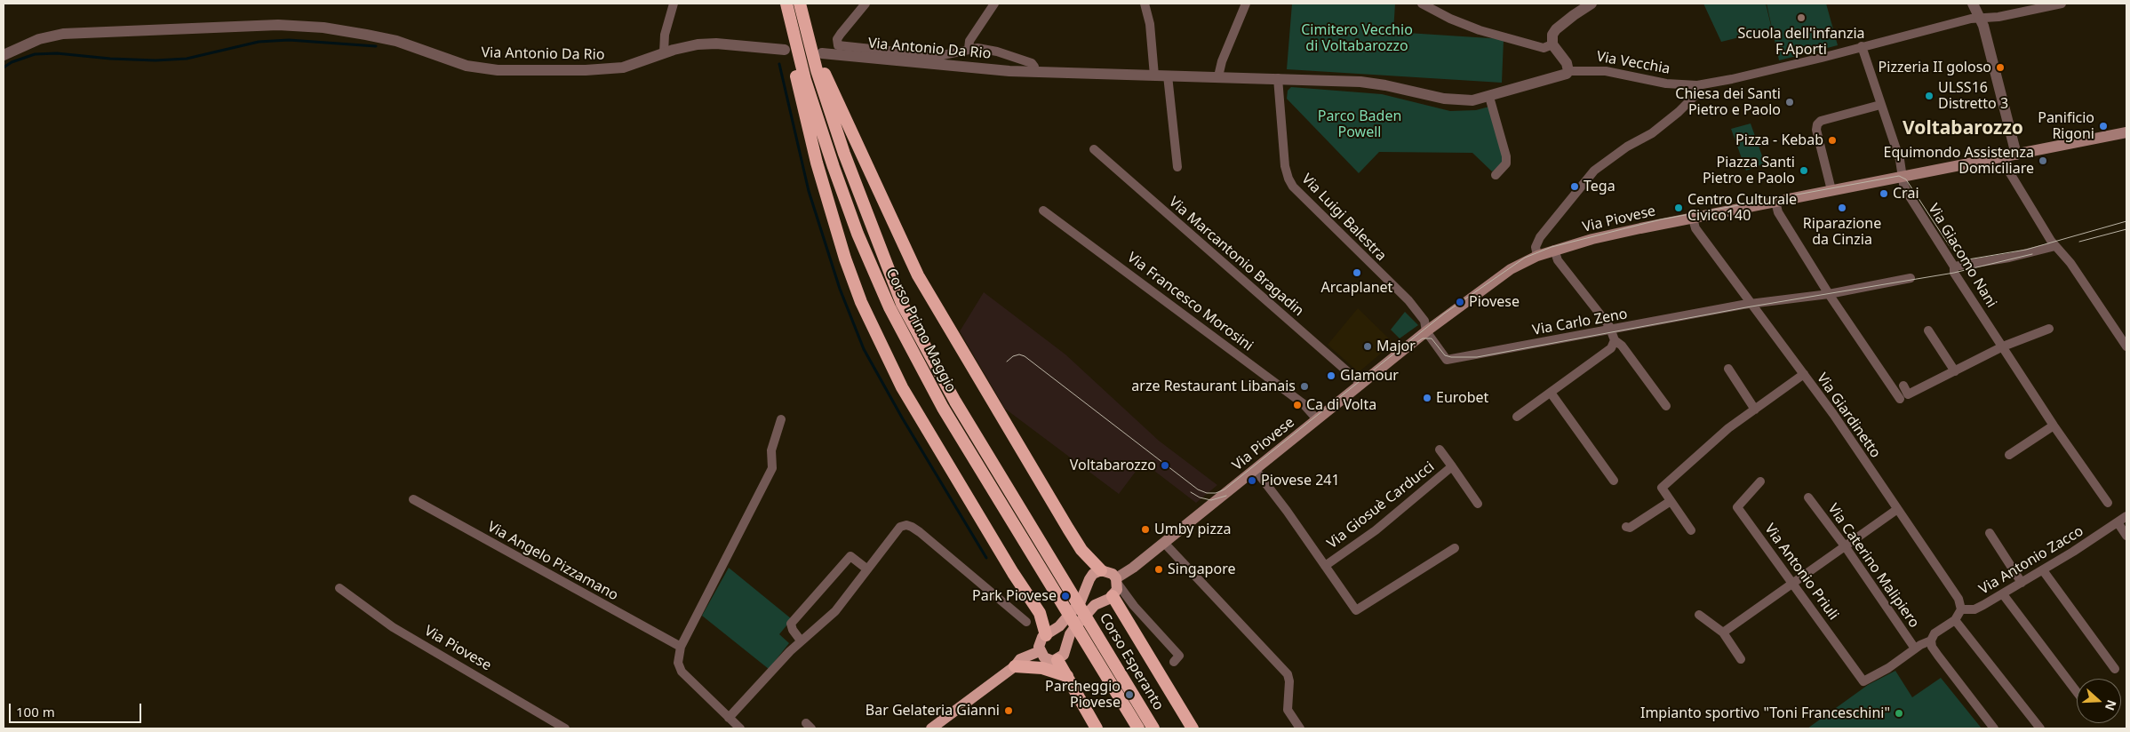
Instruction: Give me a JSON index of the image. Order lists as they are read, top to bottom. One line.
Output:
{"streets":{"highway":["Corso Primo Maggio","Corso Esperanto"],"main road":["Via Piovese"],"street":["Via Antonio Da Rio","Via Vecchia","Via Luigi Balestra","Via Giacomo Nani","Via Marcantonio Bragadin","Via Francesco Morosini","Via Carlo Zeno","Via Giardinetto","Via Giosuè Carducci","Via Antonio Zacco","Via Angelo Pizzamano","Via Caterino Malipiero","Via Antonio Priuli"]},"crossings":[["Via Antonio Da Rio","Via Vecchia"],["Via Antonio Da Rio","Via Luigi Balestra"],["Via Vecchia","Via Piovese"],["Via Vecchia","Via Giacomo Nani"],["Via Luigi Balestra","Via Piovese"],["Via Luigi Balestra","Via Carlo Zeno"],["Via Piovese","Via Giacomo Nani"],["Via Piovese","Via Marcantonio Bragadin"],["Via Piovese","Via Francesco Morosini"],["Via Piovese","Via Carlo Zeno"],["Via Piovese","Via Giardinetto"],["Via Piovese","Via Giosuè Carducci"],["Via Carlo Zeno","Via Giardinetto"],["Corso Primo Maggio","Corso Esperanto"],["Via Giardinetto","Via Antonio Zacco"],["Via Caterino Malipiero","Via Antonio Priuli"]],"districts":["Voltabarozzo"],"parks":["Cimitero Vecchio di Voltabarozzo","Parco Baden Powell"],"places":["Scuola dell'infanzia F.Aporti","Pizzeria II goloso","ULSS16 Distretto 3","Chiesa dei Santi Pietro e Paolo","Panificio Rigoni","Pizza - Kebab","Equimondo Assistenza Domiciliare","Piazza Santi Pietro e Paolo","Tega","Crai","Centro Culturale Civico140","Riparazione da Cinzia","Arcaplanet","Piovese","Major","Glamour","arze Restaurant Libanais","Eurobet","Ca di Volta","Voltabarozzo","Piovese 241","Umby pizza","Singapore","Park Piovese","Parcheggio Piovese","Bar Gelateria Gianni","Impianto sportivo \"Toni Franceschini\""],"scale_bar":"100 m","north":"right"}
